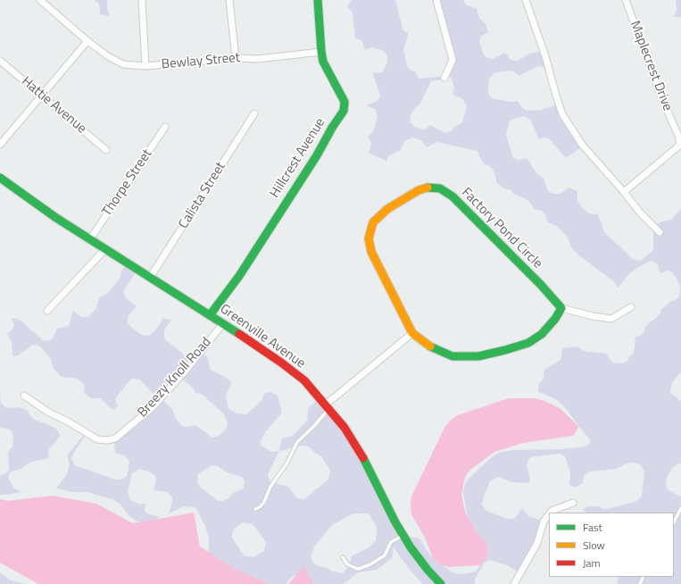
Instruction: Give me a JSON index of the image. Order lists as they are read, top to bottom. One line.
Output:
{"streets":{"street":["Bewlay Street","Maplecrest Drive","Hattie Avenue","Hillcrest Avenue","Thorpe Street","Calista Street","Factory Pond Circle","Greenville Avenue","Breezy Knoll Road"]},"crossings":[["Bewlay Street","Hillcrest Avenue"],["Hillcrest Avenue","Greenville Avenue"],["Thorpe Street","Greenville Avenue"],["Calista Street","Greenville Avenue"],["Greenville Avenue","Breezy Knoll Road"]],"legend":["Fast","Slow","Jam"]}
